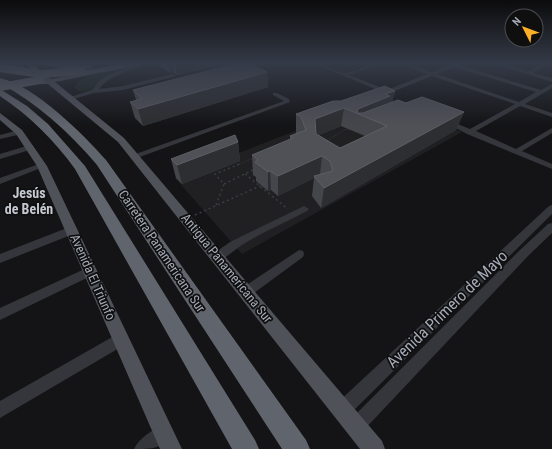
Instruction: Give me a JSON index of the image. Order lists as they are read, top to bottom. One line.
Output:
{"streets":{"highway":["Carretera Panamericana Sur"],"main road":["Antigua Panamericana Sur","Avenida El Triunfo"],"street":["Avenida Primero de Mayo"]},"crossings":[["Antigua Panamericana Sur","Avenida Primero de Mayo"]],"districts":["Jesús de Belén"],"north":"top left"}
